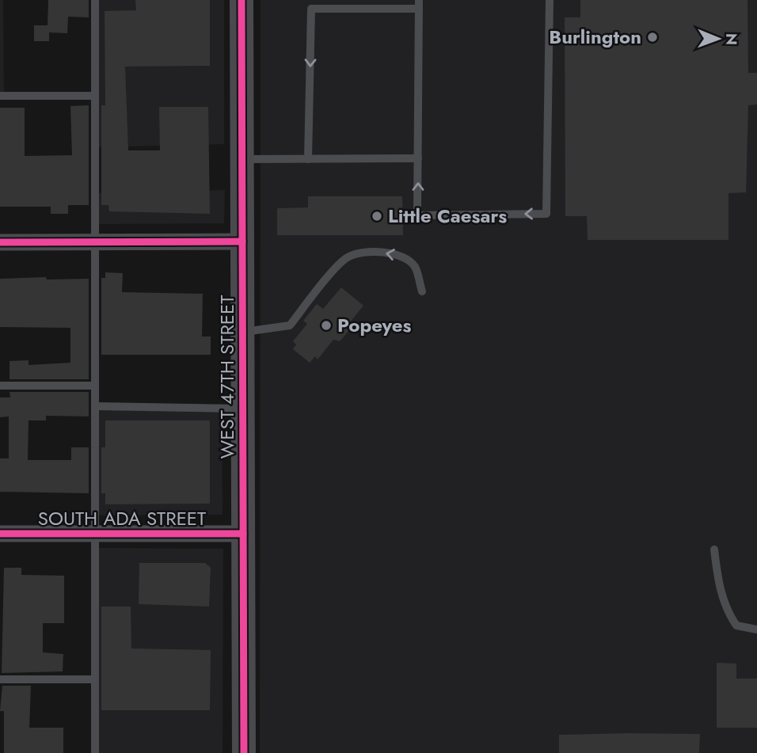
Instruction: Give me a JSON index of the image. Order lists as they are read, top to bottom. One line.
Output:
{"streets":{"main road":["WEST 47TH STREET"],"street":["SOUTH ADA STREET"]},"crossings":[["WEST 47TH STREET","SOUTH ADA STREET"]],"places":["Burlington","Little Caesars","Popeyes"],"north":"right"}
